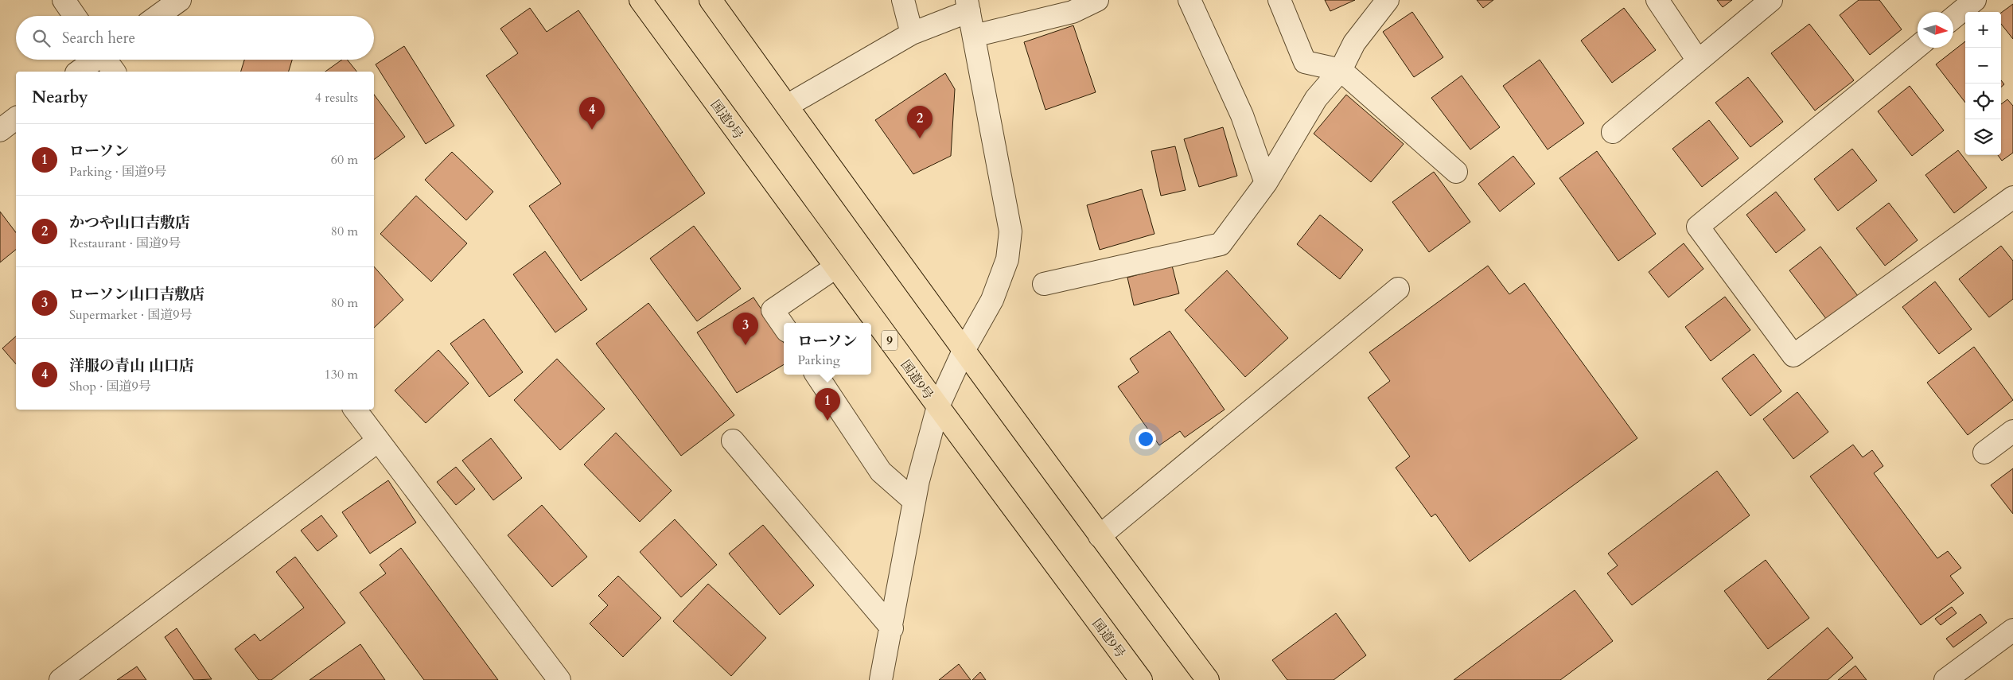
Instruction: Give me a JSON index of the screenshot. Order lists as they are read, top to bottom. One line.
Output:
{"streets":{"highway":["国道9号","9"]},"north":"right","page":{"map_buttons":["+","−"],"search":"Search here","heading":["Nearby","4 results"],"pins":["4","2","3","1"],"list":[{"mark":"1","name":"ローソン","note":"Parking · 国道9号","value":"60 m"},{"mark":"2","name":"かつや山口吉敷店","note":"Restaurant · 国道9号","value":"80 m"},{"mark":"3","name":"ローソン山口吉敷店","note":"Supermarket · 国道9号","value":"80 m"},{"mark":"4","name":"洋服の青山 山口店","note":"Shop · 国道9号","value":"130 m"}],"popup":["ローソン","Parking"]}}
